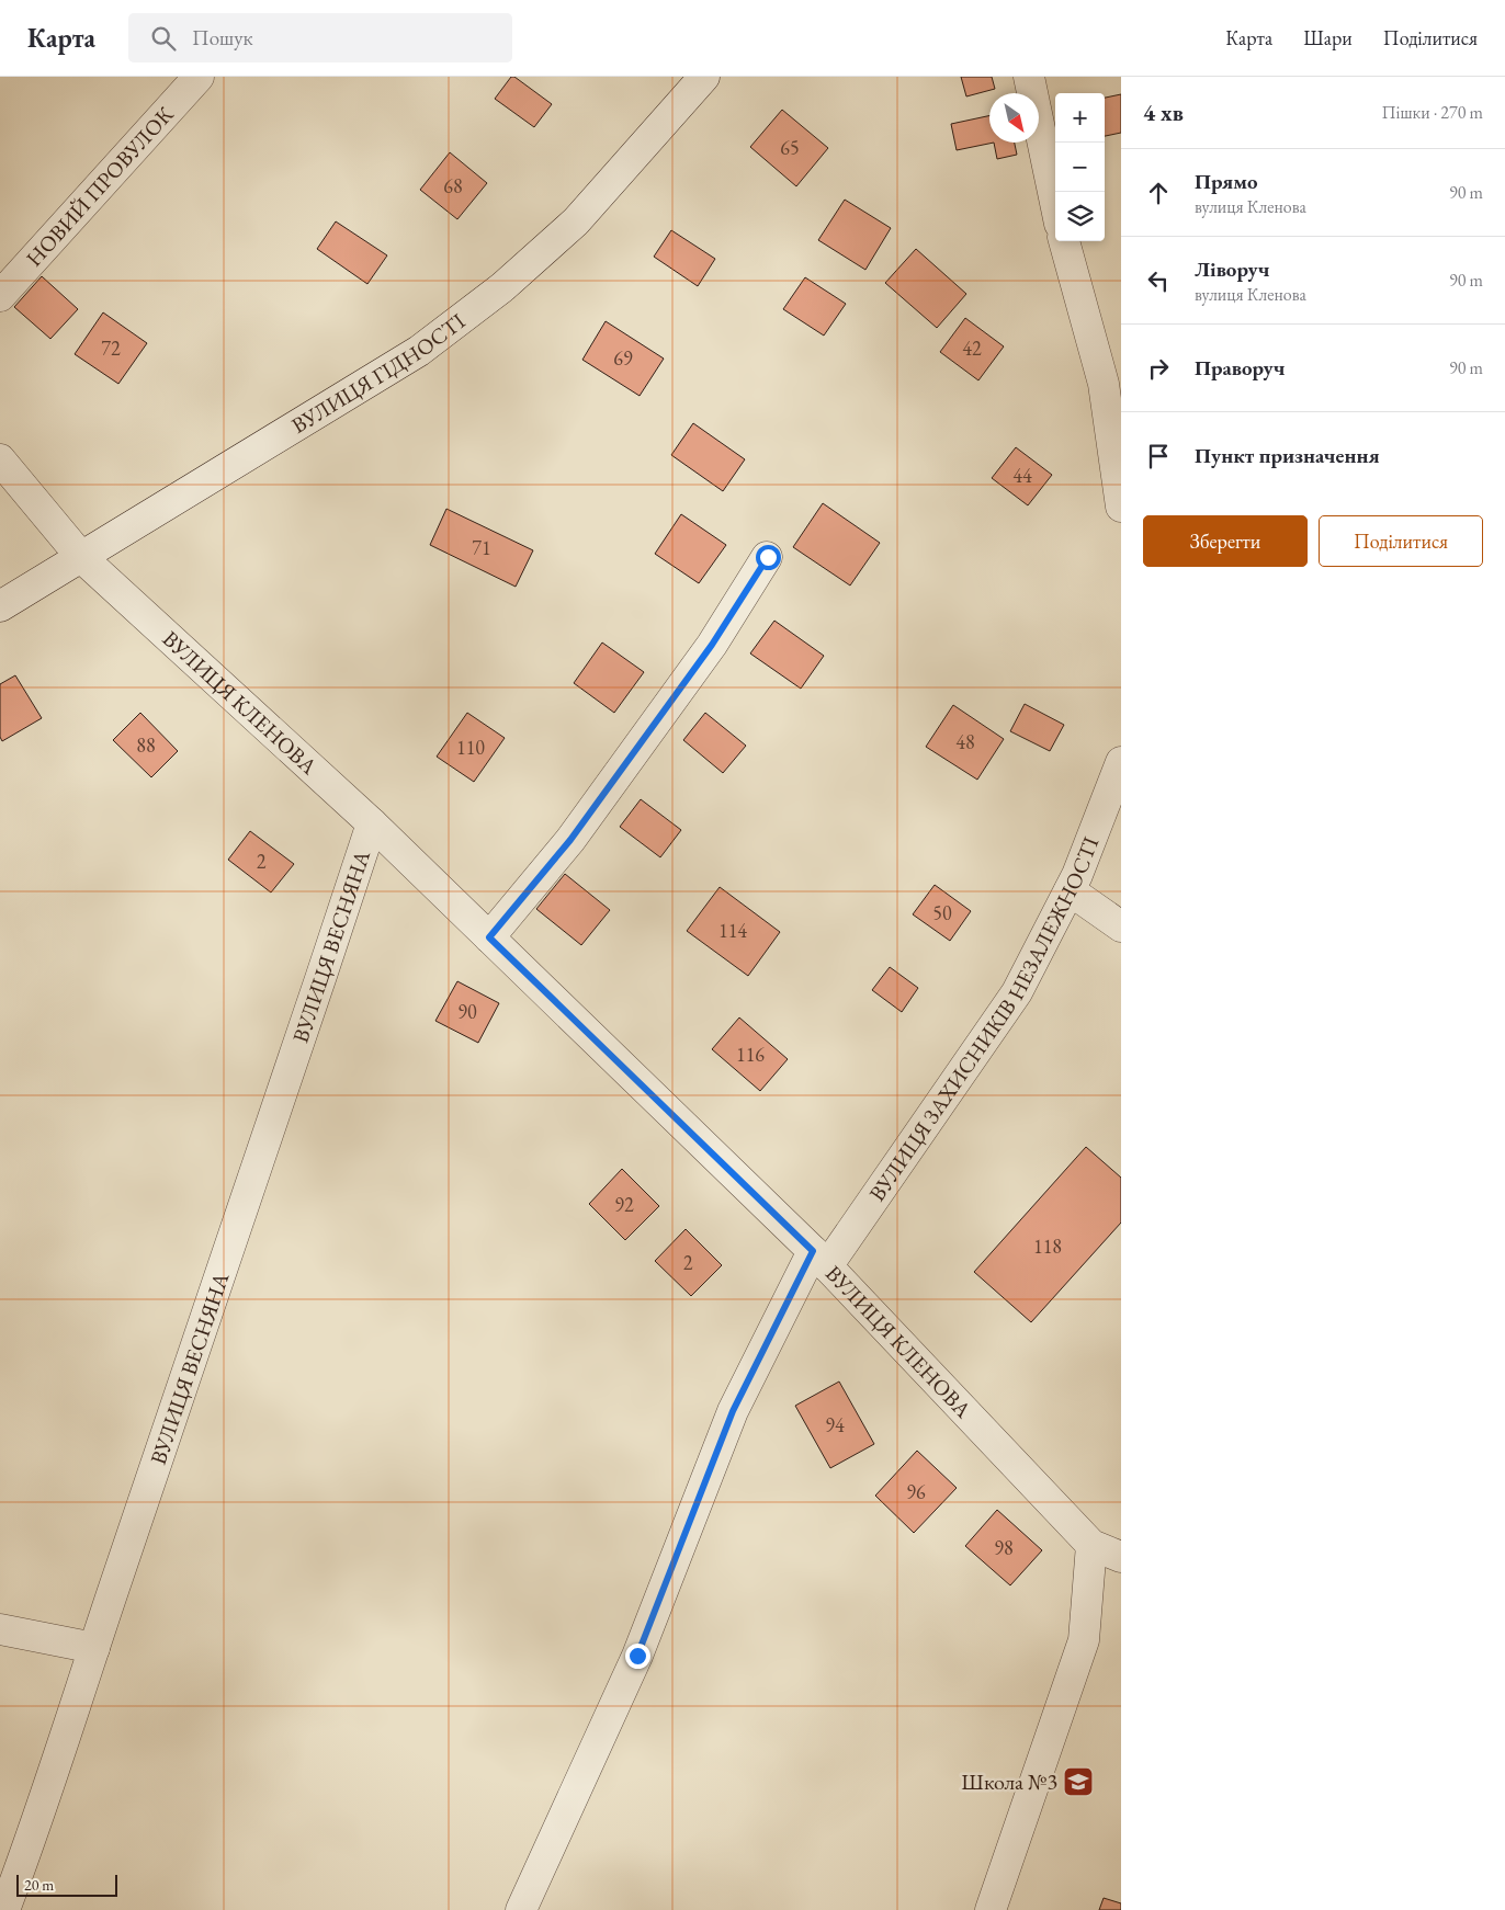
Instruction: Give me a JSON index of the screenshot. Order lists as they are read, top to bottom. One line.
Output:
{"streets":{"street":["НОВИЙ ПРОВУЛОК","ВУЛИЦЯ ГІДНОСТІ","ВУЛИЦЯ КЛЕНОВА","ВУЛИЦЯ ВЕСНЯНА","ВУЛИЦЯ ЗАХИСНИКІВ НЕЗАЛЕЖНОСТІ"]},"crossings":[["ВУЛИЦЯ ГІДНОСТІ","ВУЛИЦЯ КЛЕНОВА"],["ВУЛИЦЯ КЛЕНОВА","ВУЛИЦЯ ВЕСНЯНА"],["ВУЛИЦЯ КЛЕНОВА","ВУЛИЦЯ ЗАХИСНИКІВ НЕЗАЛЕЖНОСТІ"]],"places":{"school or university":["Школа №3"]},"house_numbers":["65","68","72","42","69","44","71","48","88","110","2","50","114","90","116","92","118","2","94","96","98"],"scale_bar":"20 m","north":"bottom right","page":{"header":"Карта","search":"Пошук","nav":["Карта","Шари","Поділитися"],"heading":["4 хв","Пішки · 270 m"],"map_buttons":["+","−"],"list":[["Прямо","вулиця Кленова","90 m"],["Ліворуч","вулиця Кленова","90 m"],["Праворуч","90 m"],"Пункт призначення"],"buttons":["Зберегти","Поділитися"],"scale":"20 m"}}
